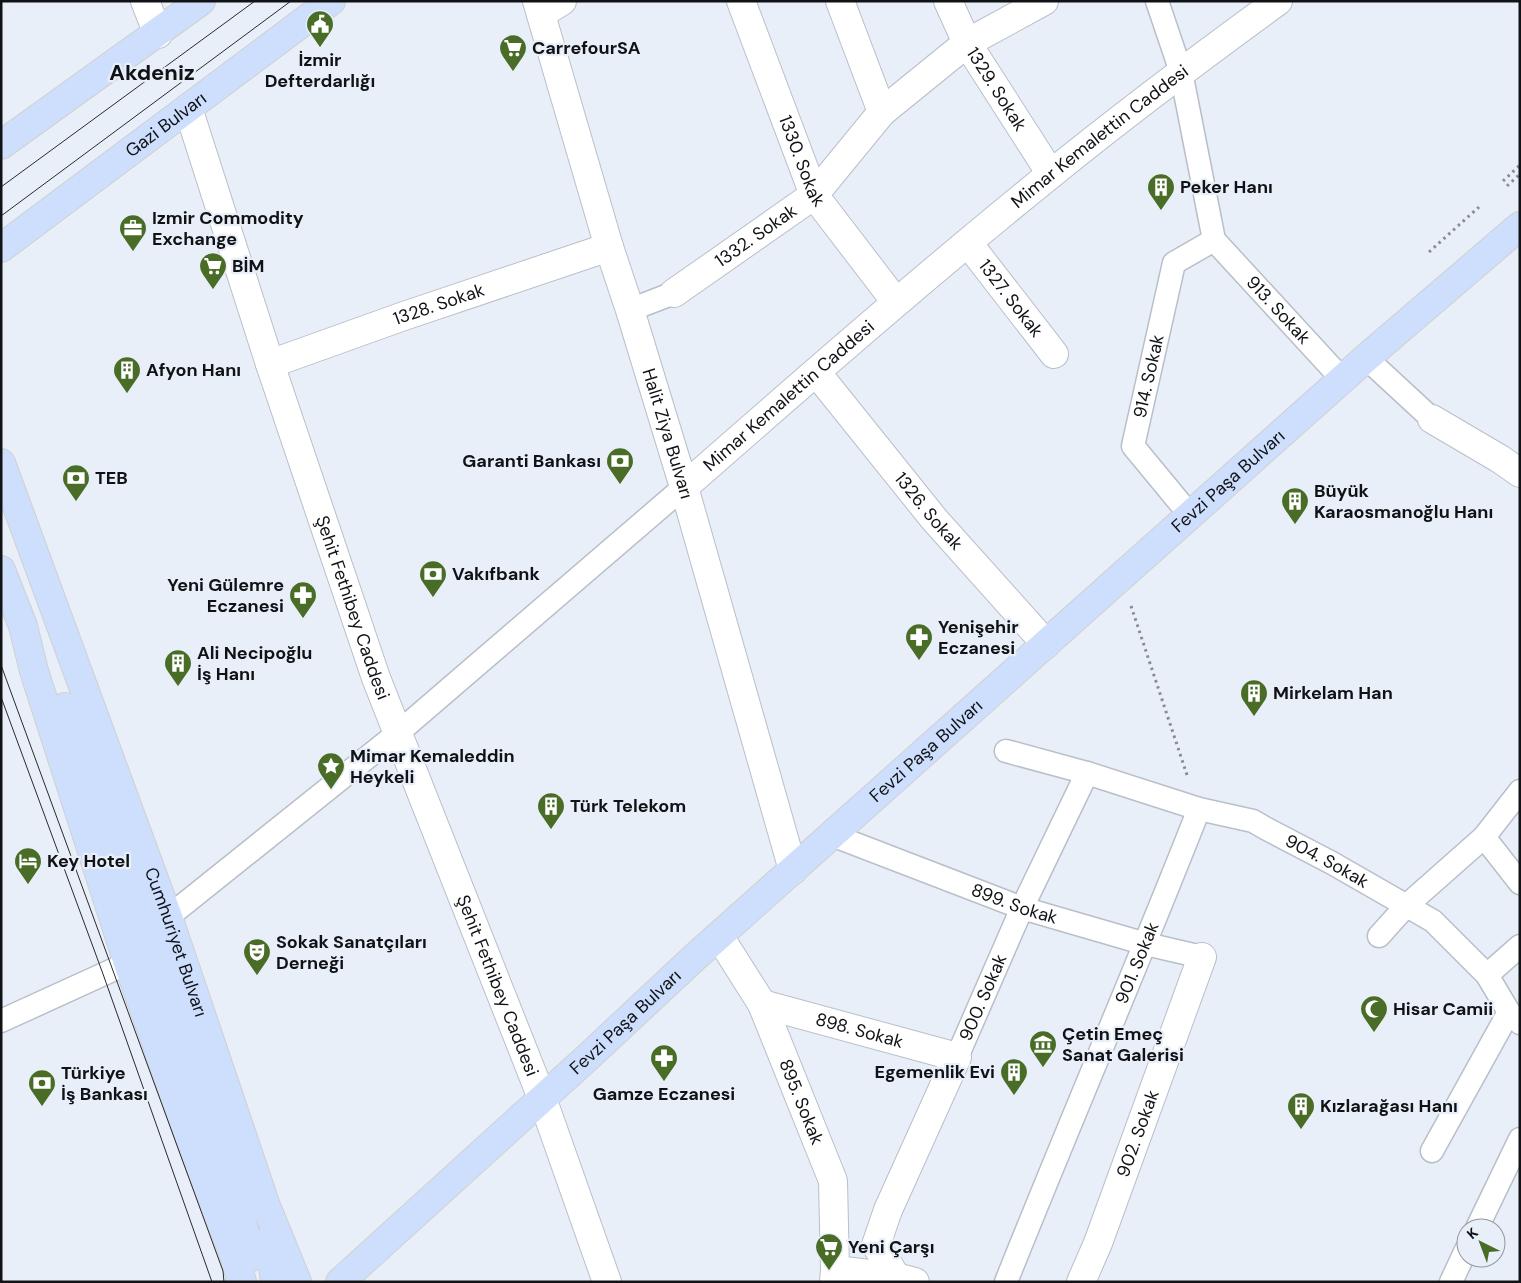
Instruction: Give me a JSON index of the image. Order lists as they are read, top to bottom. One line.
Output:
{"streets":{"main road":["Gazi Bulvarı","Fevzi Paşa Bulvarı","Cumhuriyet Bulvarı"],"street":["1329. Sokak","Mimar Kemalettin Caddesi","1330. Sokak","1332. Sokak","1327. Sokak","1328. Sokak","913. Sokak","914. Sokak","Halit Ziya Bulvarı","1326. Sokak","Şehit Fethibey Caddesi","904. Sokak","899. Sokak","901. Sokak","900. Sokak","898. Sokak","895. Sokak","902. Sokak"]},"crossings":[["1329. Sokak","Mimar Kemalettin Caddesi"],["1329. Sokak","1332. Sokak"],["Gazi Bulvarı","Şehit Fethibey Caddesi"],["Mimar Kemalettin Caddesi","1330. Sokak"],["Mimar Kemalettin Caddesi","1327. Sokak"],["Mimar Kemalettin Caddesi","Halit Ziya Bulvarı"],["Mimar Kemalettin Caddesi","1326. Sokak"],["Mimar Kemalettin Caddesi","Şehit Fethibey Caddesi"],["Mimar Kemalettin Caddesi","Cumhuriyet Bulvarı"],["1330. Sokak","1332. Sokak"],["1332. Sokak","Halit Ziya Bulvarı"],["1328. Sokak","Halit Ziya Bulvarı"],["1328. Sokak","Şehit Fethibey Caddesi"],["913. Sokak","914. Sokak"],["913. Sokak","Fevzi Paşa Bulvarı"],["914. Sokak","Fevzi Paşa Bulvarı"],["Halit Ziya Bulvarı","Fevzi Paşa Bulvarı"],["Fevzi Paşa Bulvarı","1326. Sokak"],["Fevzi Paşa Bulvarı","Şehit Fethibey Caddesi"],["Fevzi Paşa Bulvarı","899. Sokak"],["Fevzi Paşa Bulvarı","895. Sokak"],["904. Sokak","901. Sokak"],["904. Sokak","900. Sokak"],["899. Sokak","901. Sokak"],["899. Sokak","900. Sokak"],["899. Sokak","902. Sokak"],["900. Sokak","898. Sokak"],["898. Sokak","895. Sokak"]],"districts":["Akdeniz"],"places":{"public building":["İzmir Defterdarlığı"],"supermarket":["CarrefourSA","BİM","Yeni Çarşı"],"building":["Peker Hanı","Afyon Hanı","Büyük Karaosmanoğlu Hanı","Ali Necipoğlu İş Hanı","Mirkelam Han","Türk Telekom","Egemenlik Evi","Kızlarağası Hanı"],"office":["Izmir Commodity Exchange"],"bank":["Garanti Bankası","TEB","Vakıfbank","Türkiye İş Bankası"],"pharmacy":["Yeni Gülemre Eczanesi","Yenişehir Eczanesi","Gamze Eczanesi"],"place":["Mimar Kemaleddin Heykeli"],"hotel":["Key Hotel"],"theatre":["Sokak Sanatçıları Derneği"],"mosque":["Hisar Camii"],"museum":["Çetin Emeç Sanat Galerisi"]},"north":"top left"}
